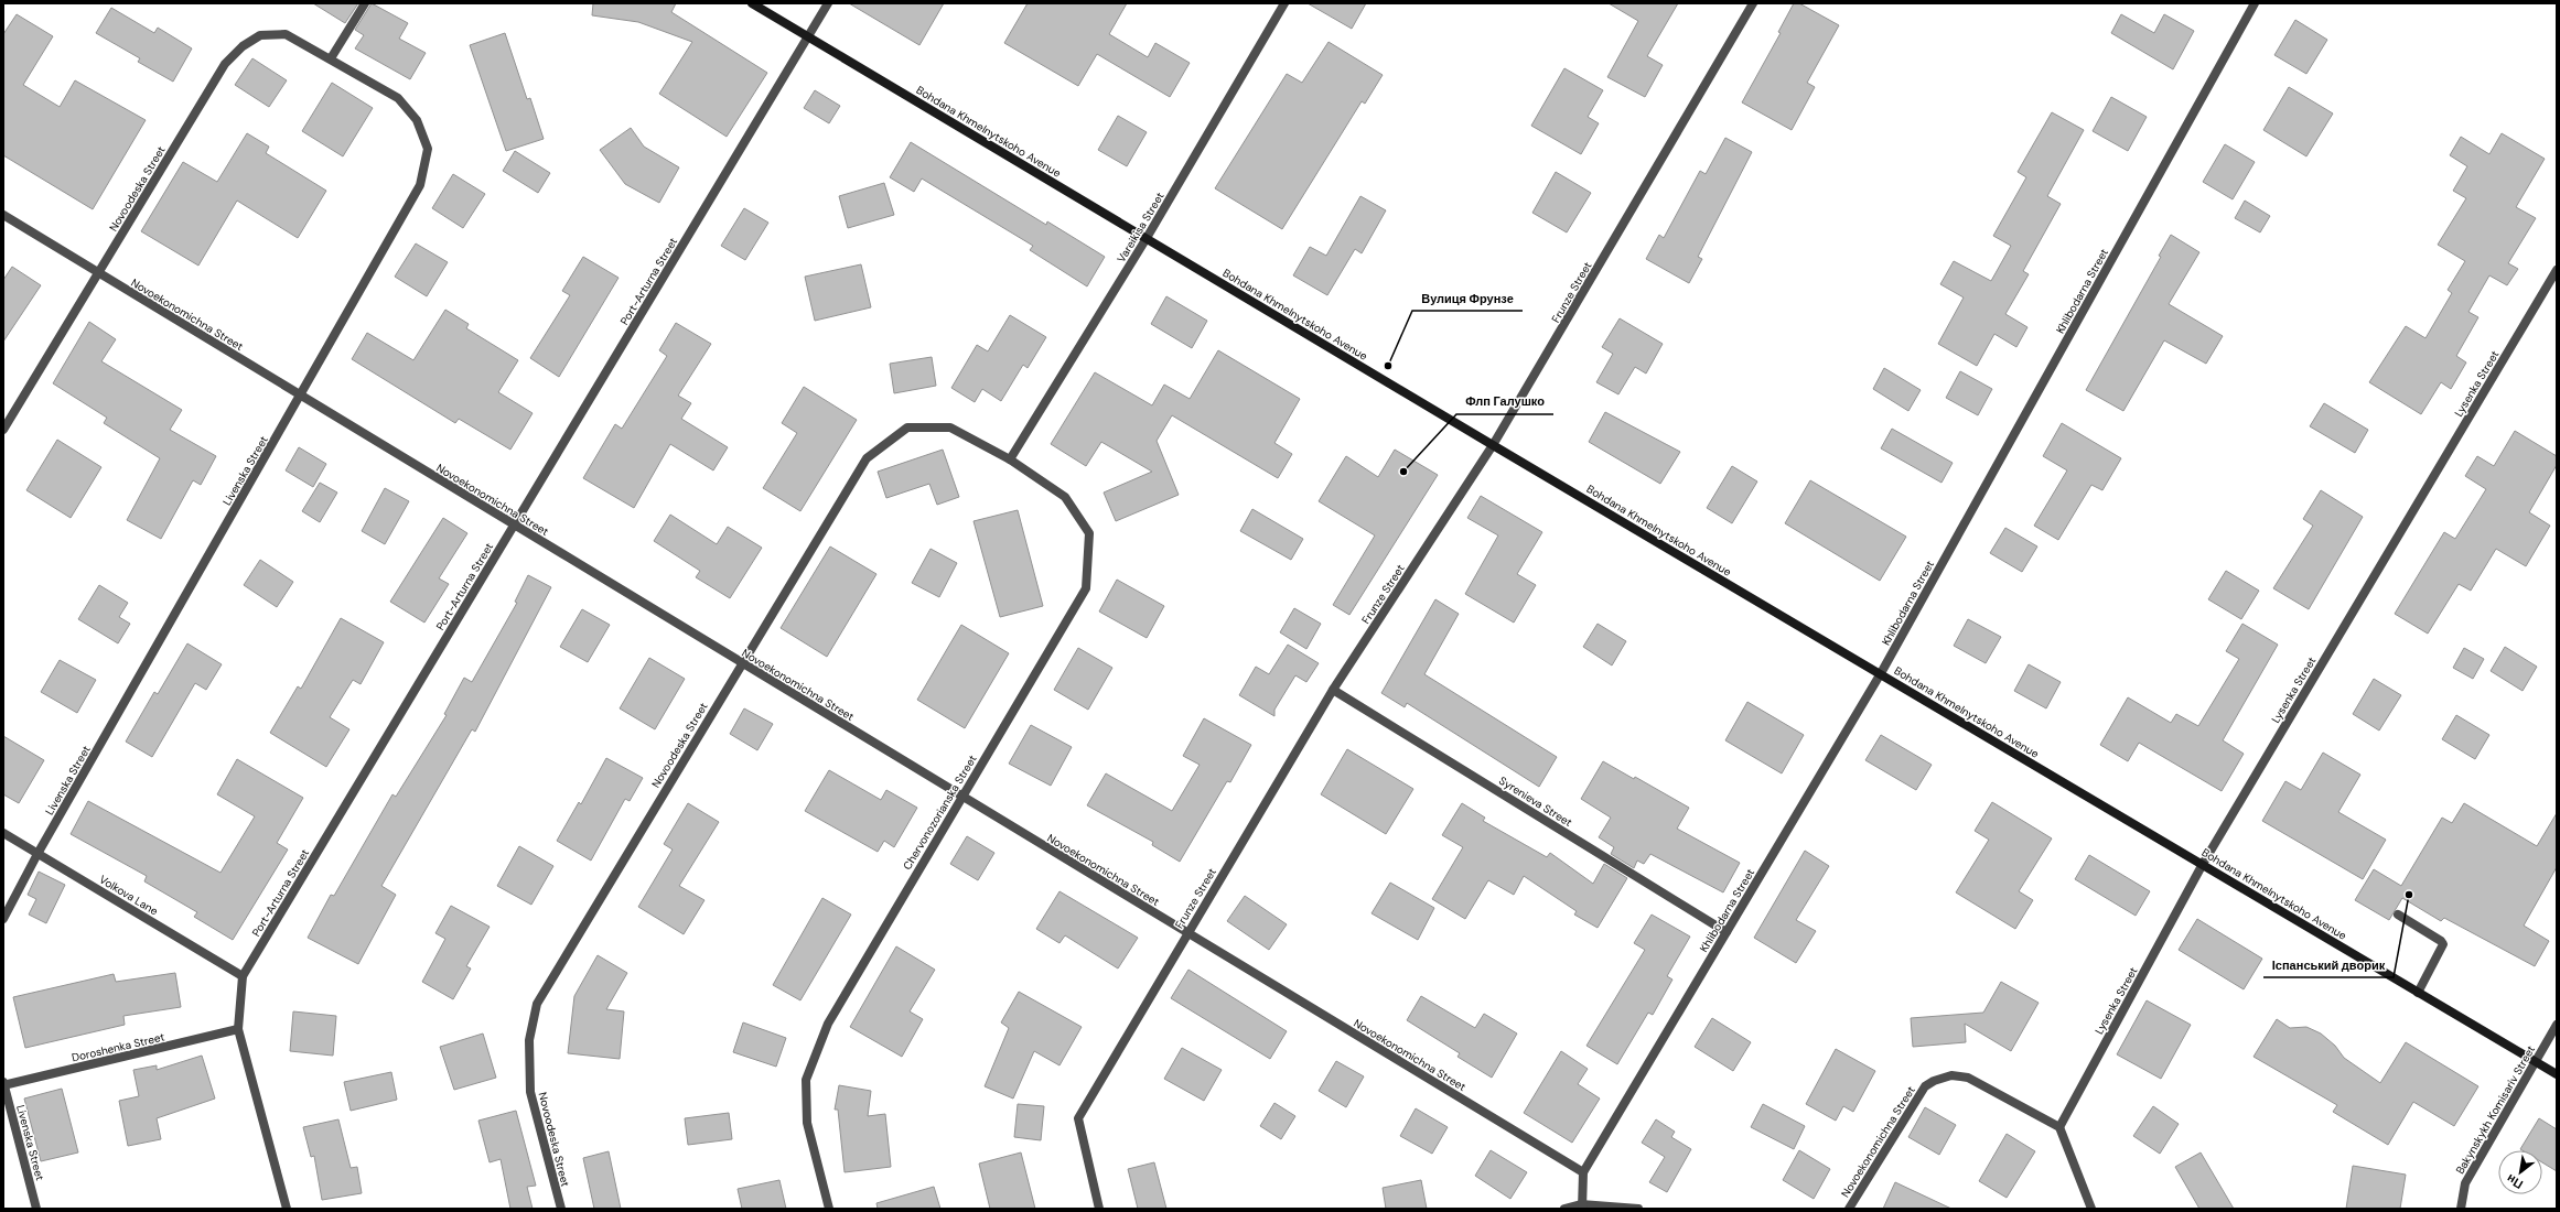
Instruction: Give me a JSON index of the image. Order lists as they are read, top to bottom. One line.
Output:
{"streets":{"main road":["Bohdana Khmelnytskoho Avenue"],"street":["Novoodeska Street","Vareikisa Street","Port-Arturna Street","Khlibodarna Street","Frunze Street","Novoekonomichna Street","Lysenka Street","Livenska Street","Syrenieva Street","Chervonozorianska Street","Volkova Lane","Doroshenka Street","Bakynskykh Komisariv Street"]},"crossings":[["Bohdana Khmelnytskoho Avenue","Vareikisa Street"],["Bohdana Khmelnytskoho Avenue","Port-Arturna Street"],["Bohdana Khmelnytskoho Avenue","Khlibodarna Street"],["Bohdana Khmelnytskoho Avenue","Frunze Street"],["Bohdana Khmelnytskoho Avenue","Lysenka Street"],["Bohdana Khmelnytskoho Avenue","Bakynskykh Komisariv Street"],["Novoodeska Street","Vareikisa Street"],["Novoodeska Street","Novoekonomichna Street"],["Novoodeska Street","Livenska Street"],["Novoodeska Street","Chervonozorianska Street"],["Vareikisa Street","Chervonozorianska Street"],["Port-Arturna Street","Novoekonomichna Street"],["Port-Arturna Street","Volkova Lane"],["Port-Arturna Street","Doroshenka Street"],["Khlibodarna Street","Novoekonomichna Street"],["Khlibodarna Street","Syrenieva Street"],["Frunze Street","Novoekonomichna Street"],["Frunze Street","Syrenieva Street"],["Novoekonomichna Street","Lysenka Street"],["Novoekonomichna Street","Livenska Street"],["Novoekonomichna Street","Chervonozorianska Street"],["Livenska Street","Volkova Lane"],["Livenska Street","Doroshenka Street"]],"places":["Вулиця Фрунзе","Флп Галушко","Іспанський дворик"],"north":"bottom left"}
